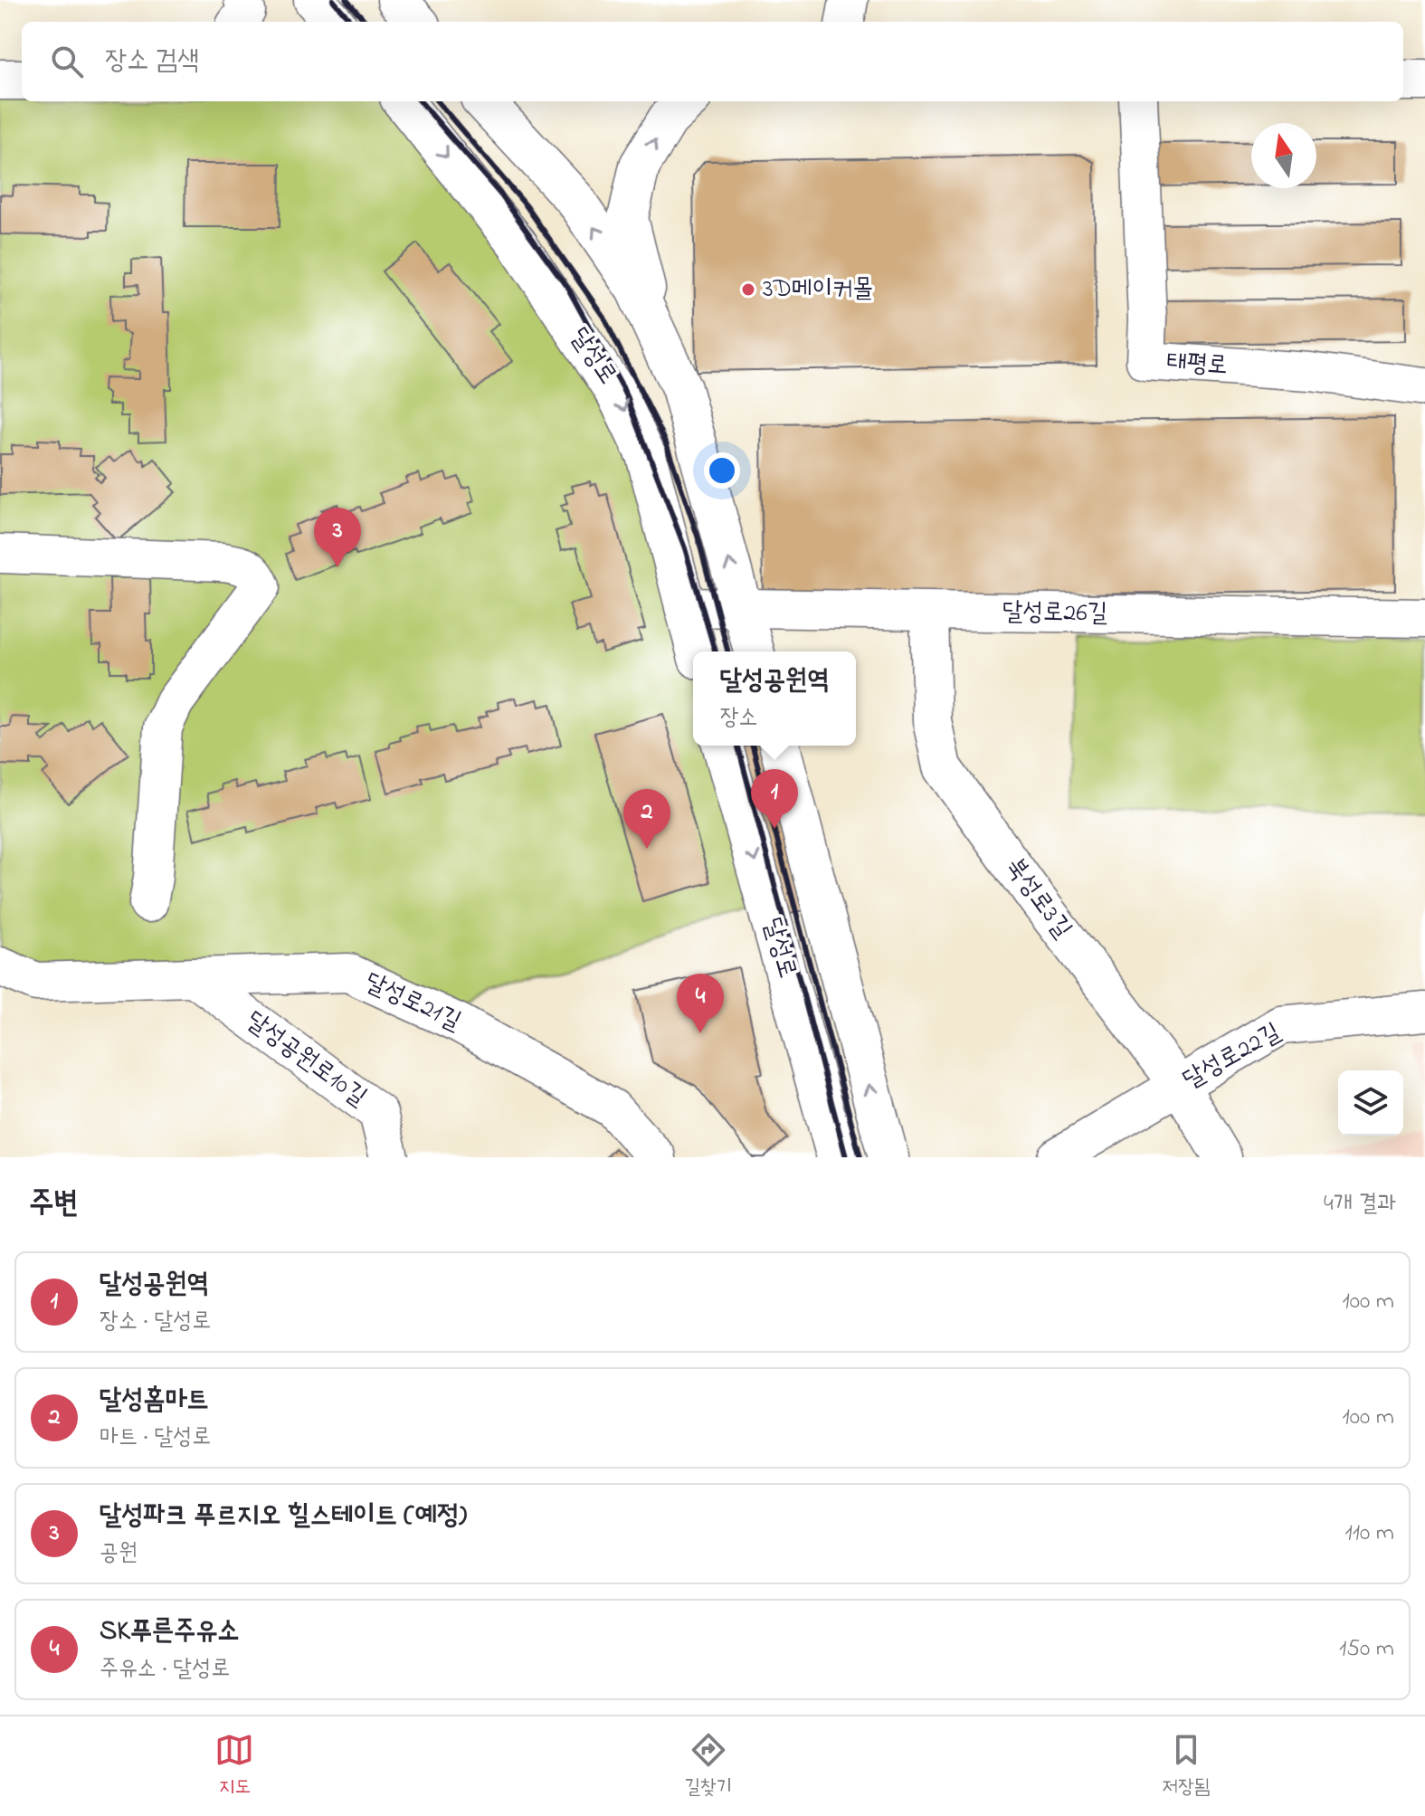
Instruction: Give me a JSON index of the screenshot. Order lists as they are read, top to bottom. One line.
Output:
{"streets":{"main road":["달성로"],"street":["태평로","달성로26길","북성로3길","달성로21길","달성로22길","달성공원로10길"]},"crossings":[["달성로","달성로26길"],["달성로26길","북성로3길"],["북성로3길","달성로22길"],["달성로21길","달성공원로10길"]],"places":["3D메이커몰"],"north":"top","page":{"search":"장소 검색","pins":["3","1","2","4"],"popup":["달성공원역","장소"],"heading":["주변","4개 결과"],"list":[{"mark":"1","name":"달성공원역","note":"장소 · 달성로","value":"100 m"},{"mark":"2","name":"달성홈마트","note":"마트 · 달성로","value":"100 m"},{"mark":"3","name":"달성파크 푸르지오 힐스테이트 (예정)","note":"공원","value":"110 m"},{"mark":"4","name":"SK푸른주유소","note":"주유소 · 달성로","value":"150 m"}],"nav":["지도","길찾기","저장됨"]}}
